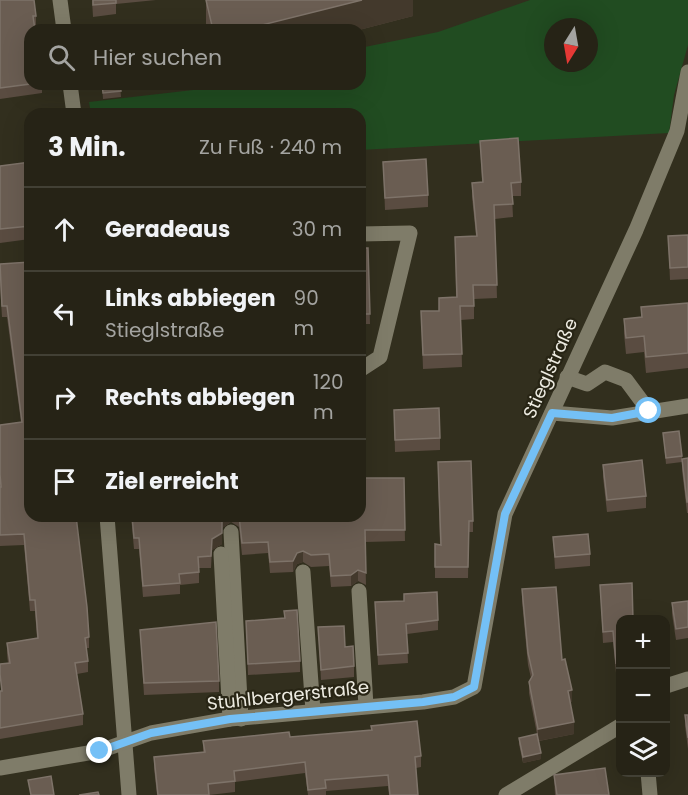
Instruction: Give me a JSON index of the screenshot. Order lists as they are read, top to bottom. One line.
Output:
{"streets":{"street":["Stieglstraße","Stuhlbergerstraße"]},"crossings":[["Stieglstraße","Stuhlbergerstraße"]],"north":"bottom","page":{"search":"Hier suchen","heading":["3 Min.","Zu Fuß · 240 m"],"list":[["Geradeaus","30 m"],["Links abbiegen","Stieglstraße","90 m"],["Rechts abbiegen","120 m"],"Ziel erreicht"],"map_buttons":["+","−"]}}
